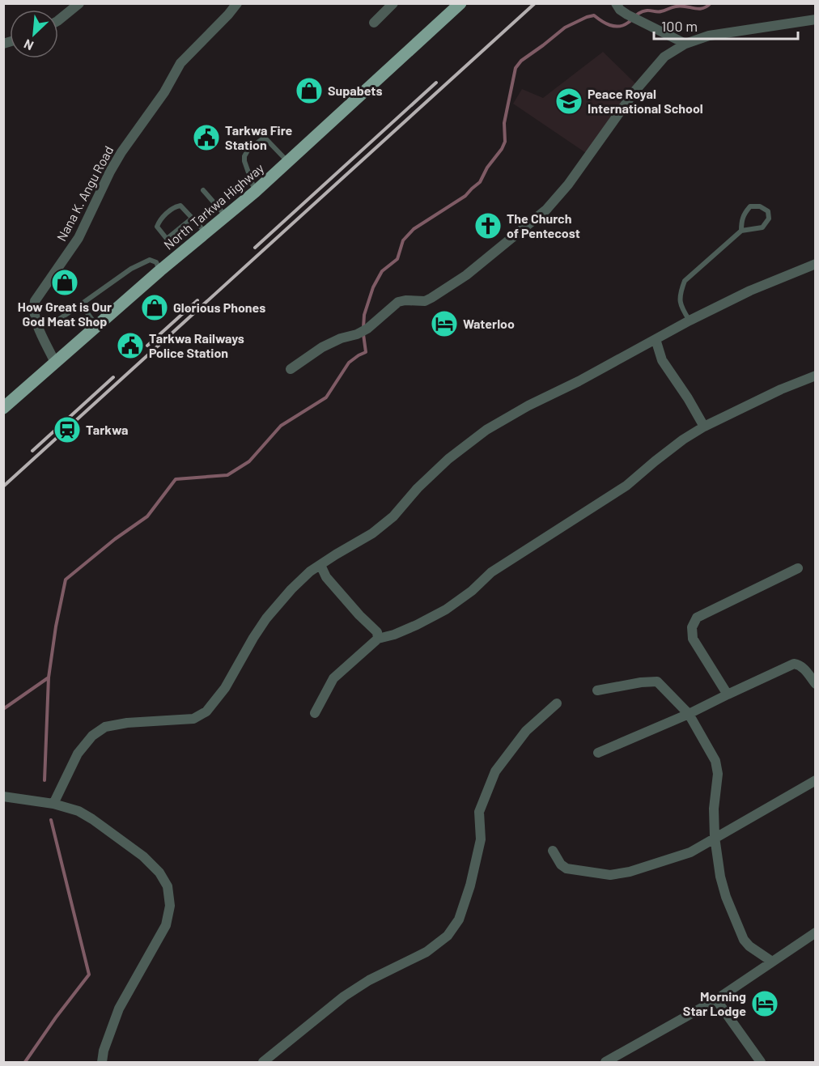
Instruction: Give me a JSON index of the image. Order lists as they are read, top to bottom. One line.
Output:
{"streets":{"main road":["North Tarkwa Highway"],"street":["Nana K. Angu Road"]},"crossings":[["Nana K. Angu Road","North Tarkwa Highway"]],"places":{"shop":["Supabets","How Great is Our God Meat Shop","Glorious Phones"],"school or university":["Peace Royal International School"],"public building":["Tarkwa Fire Station","Tarkwa Railways Police Station"],"church":["The Church of Pentecost"],"hotel":["Waterloo","Morning Star Lodge"],"station":["Tarkwa"]},"scale_bar":"100 m","north":"bottom left"}
